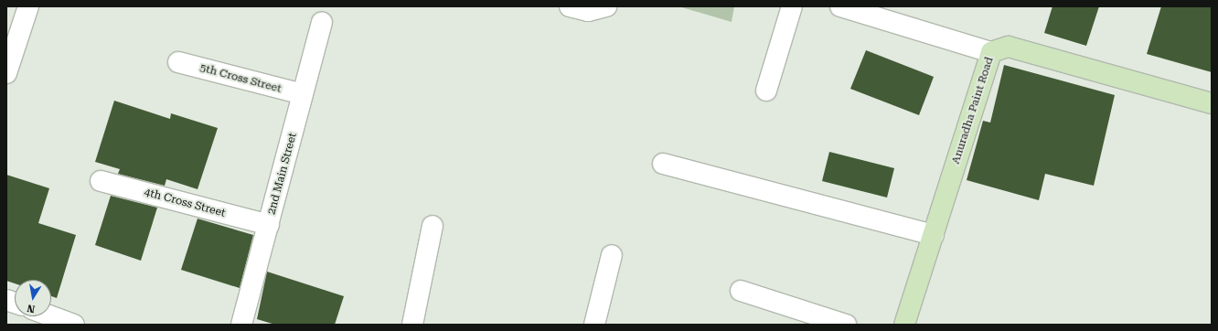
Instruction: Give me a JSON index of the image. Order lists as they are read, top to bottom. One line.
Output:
{"streets":{"street":["5th Cross Street","Anuradha Paint Road","2nd Main Street","4th Cross Street"]},"crossings":[["5th Cross Street","2nd Main Street"],["2nd Main Street","4th Cross Street"]],"north":"bottom"}
